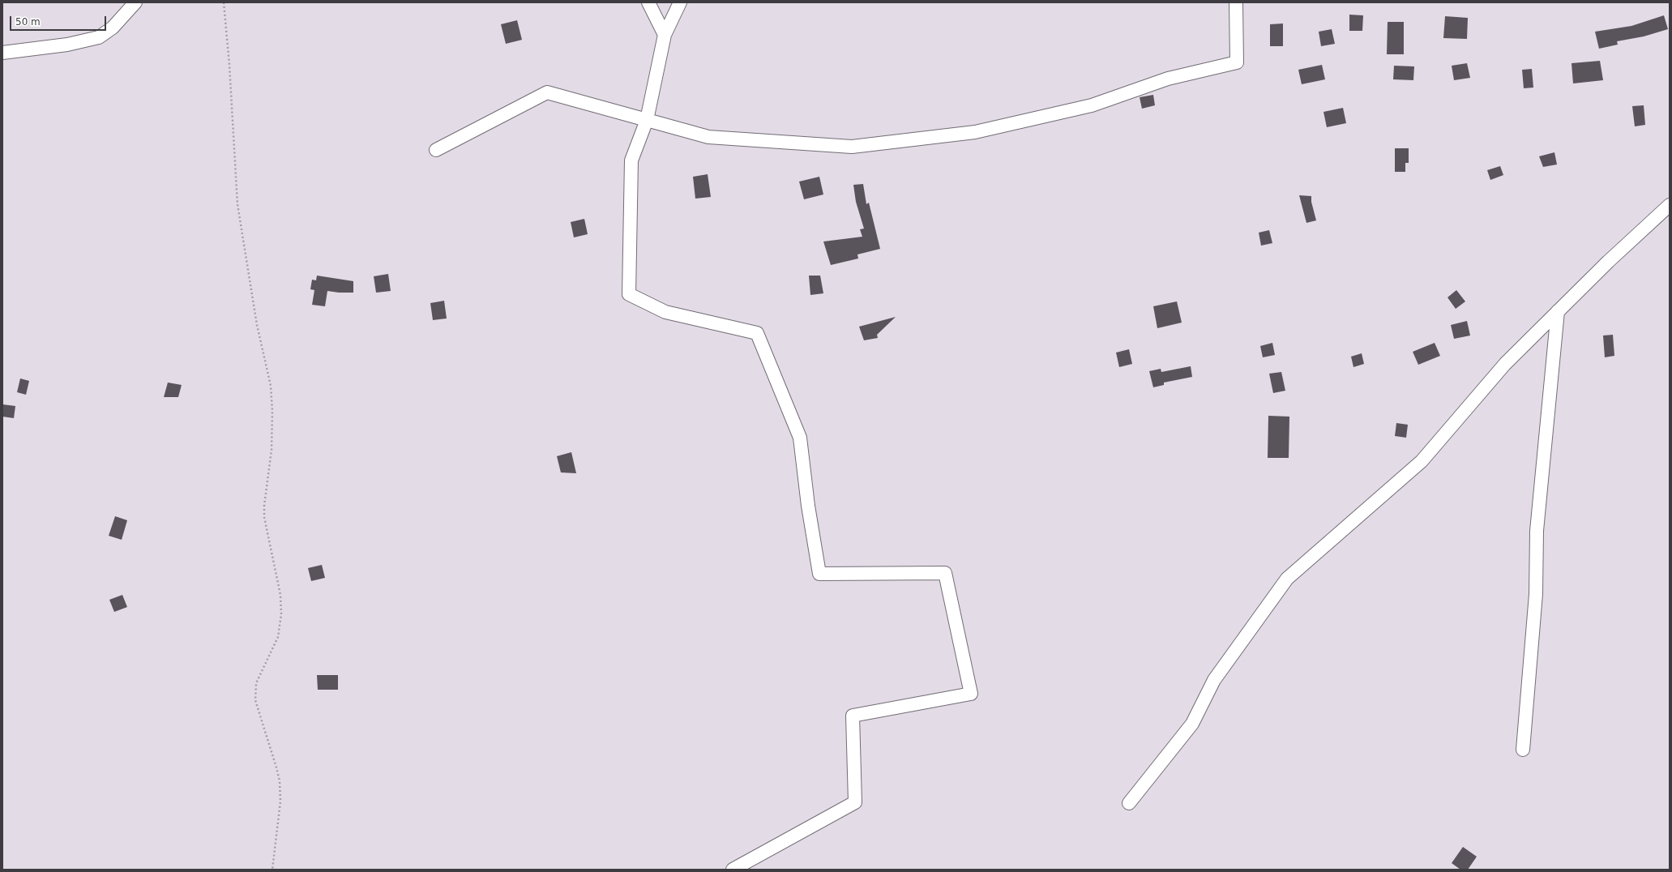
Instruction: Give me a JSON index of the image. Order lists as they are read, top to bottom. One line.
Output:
{"scale_bar":"50 m"}
